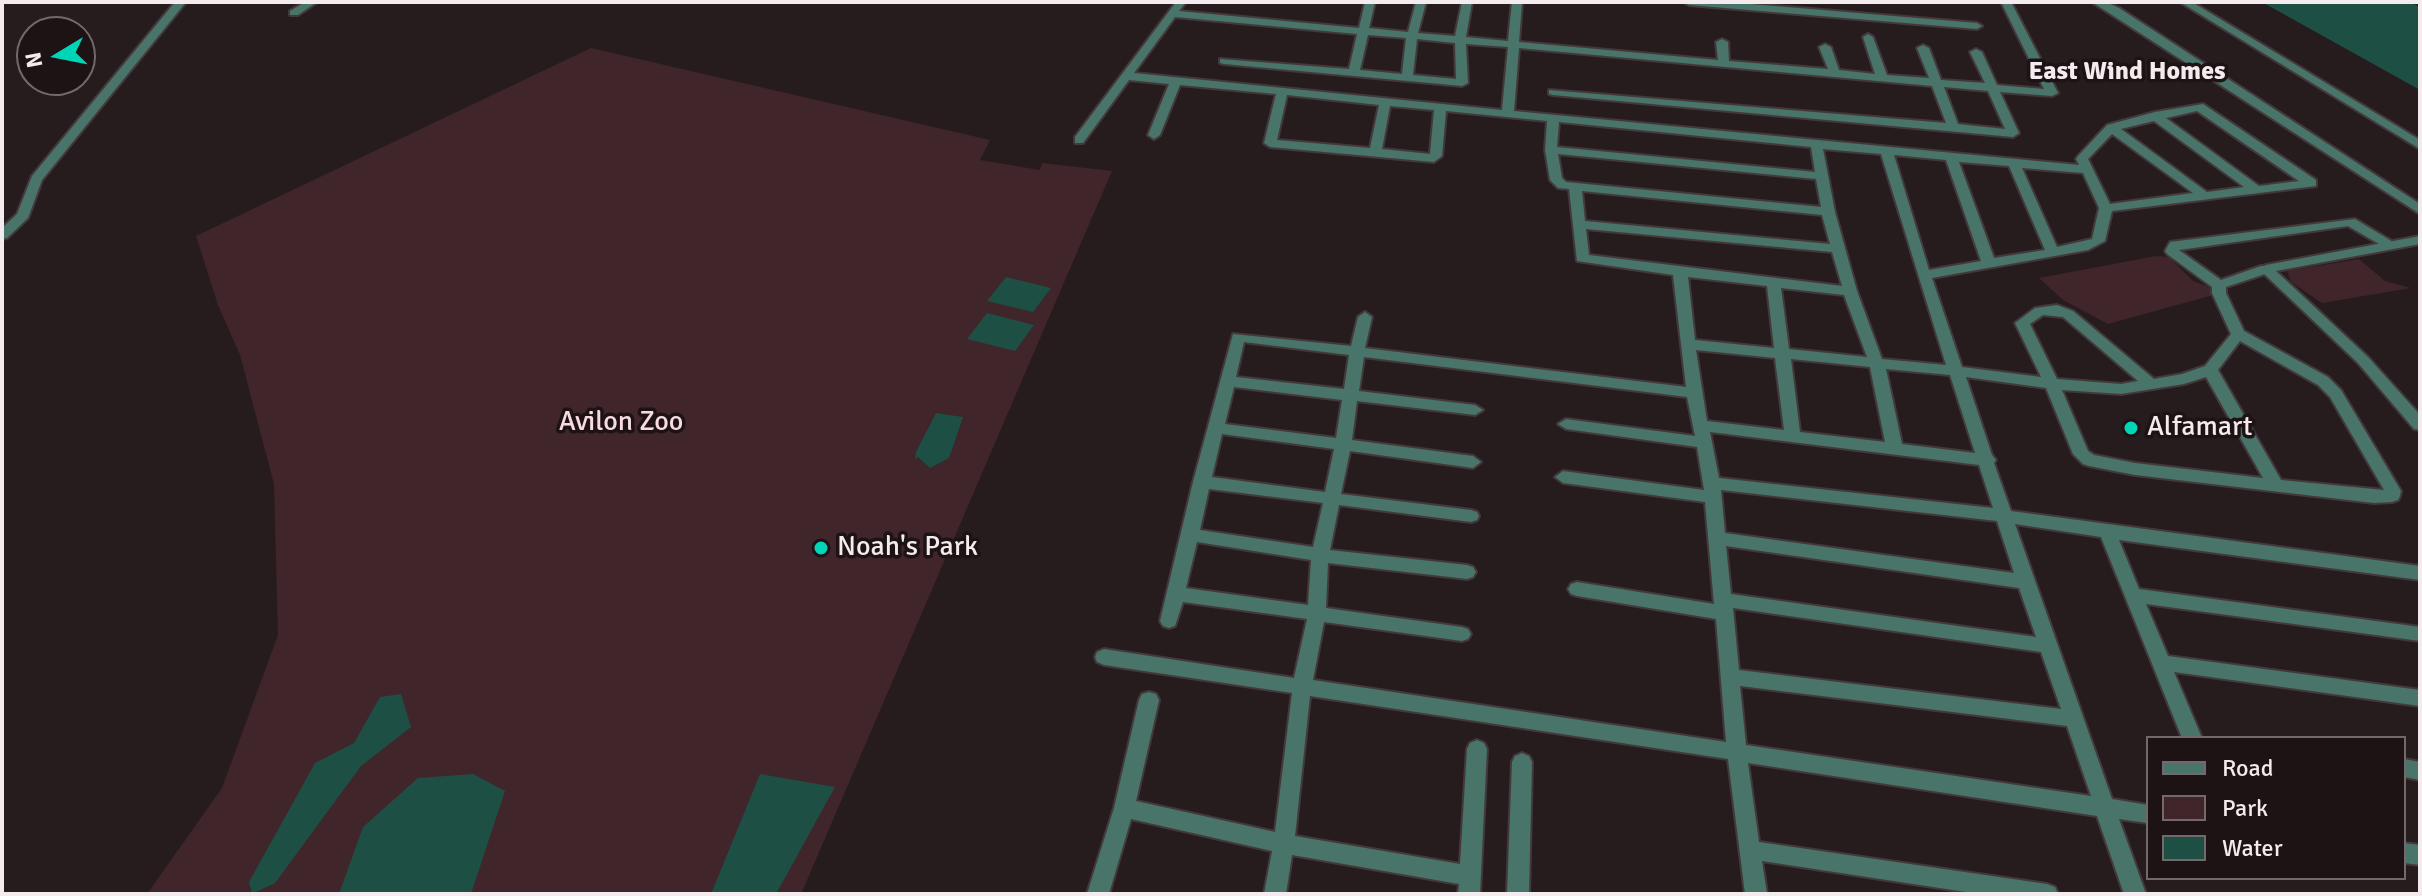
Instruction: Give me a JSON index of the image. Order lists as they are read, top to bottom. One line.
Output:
{"districts":["East Wind Homes"],"parks":["Avilon Zoo"],"places":["Alfamart","Noah's Park"],"legend":["Road","Park","Water"],"north":"left"}
